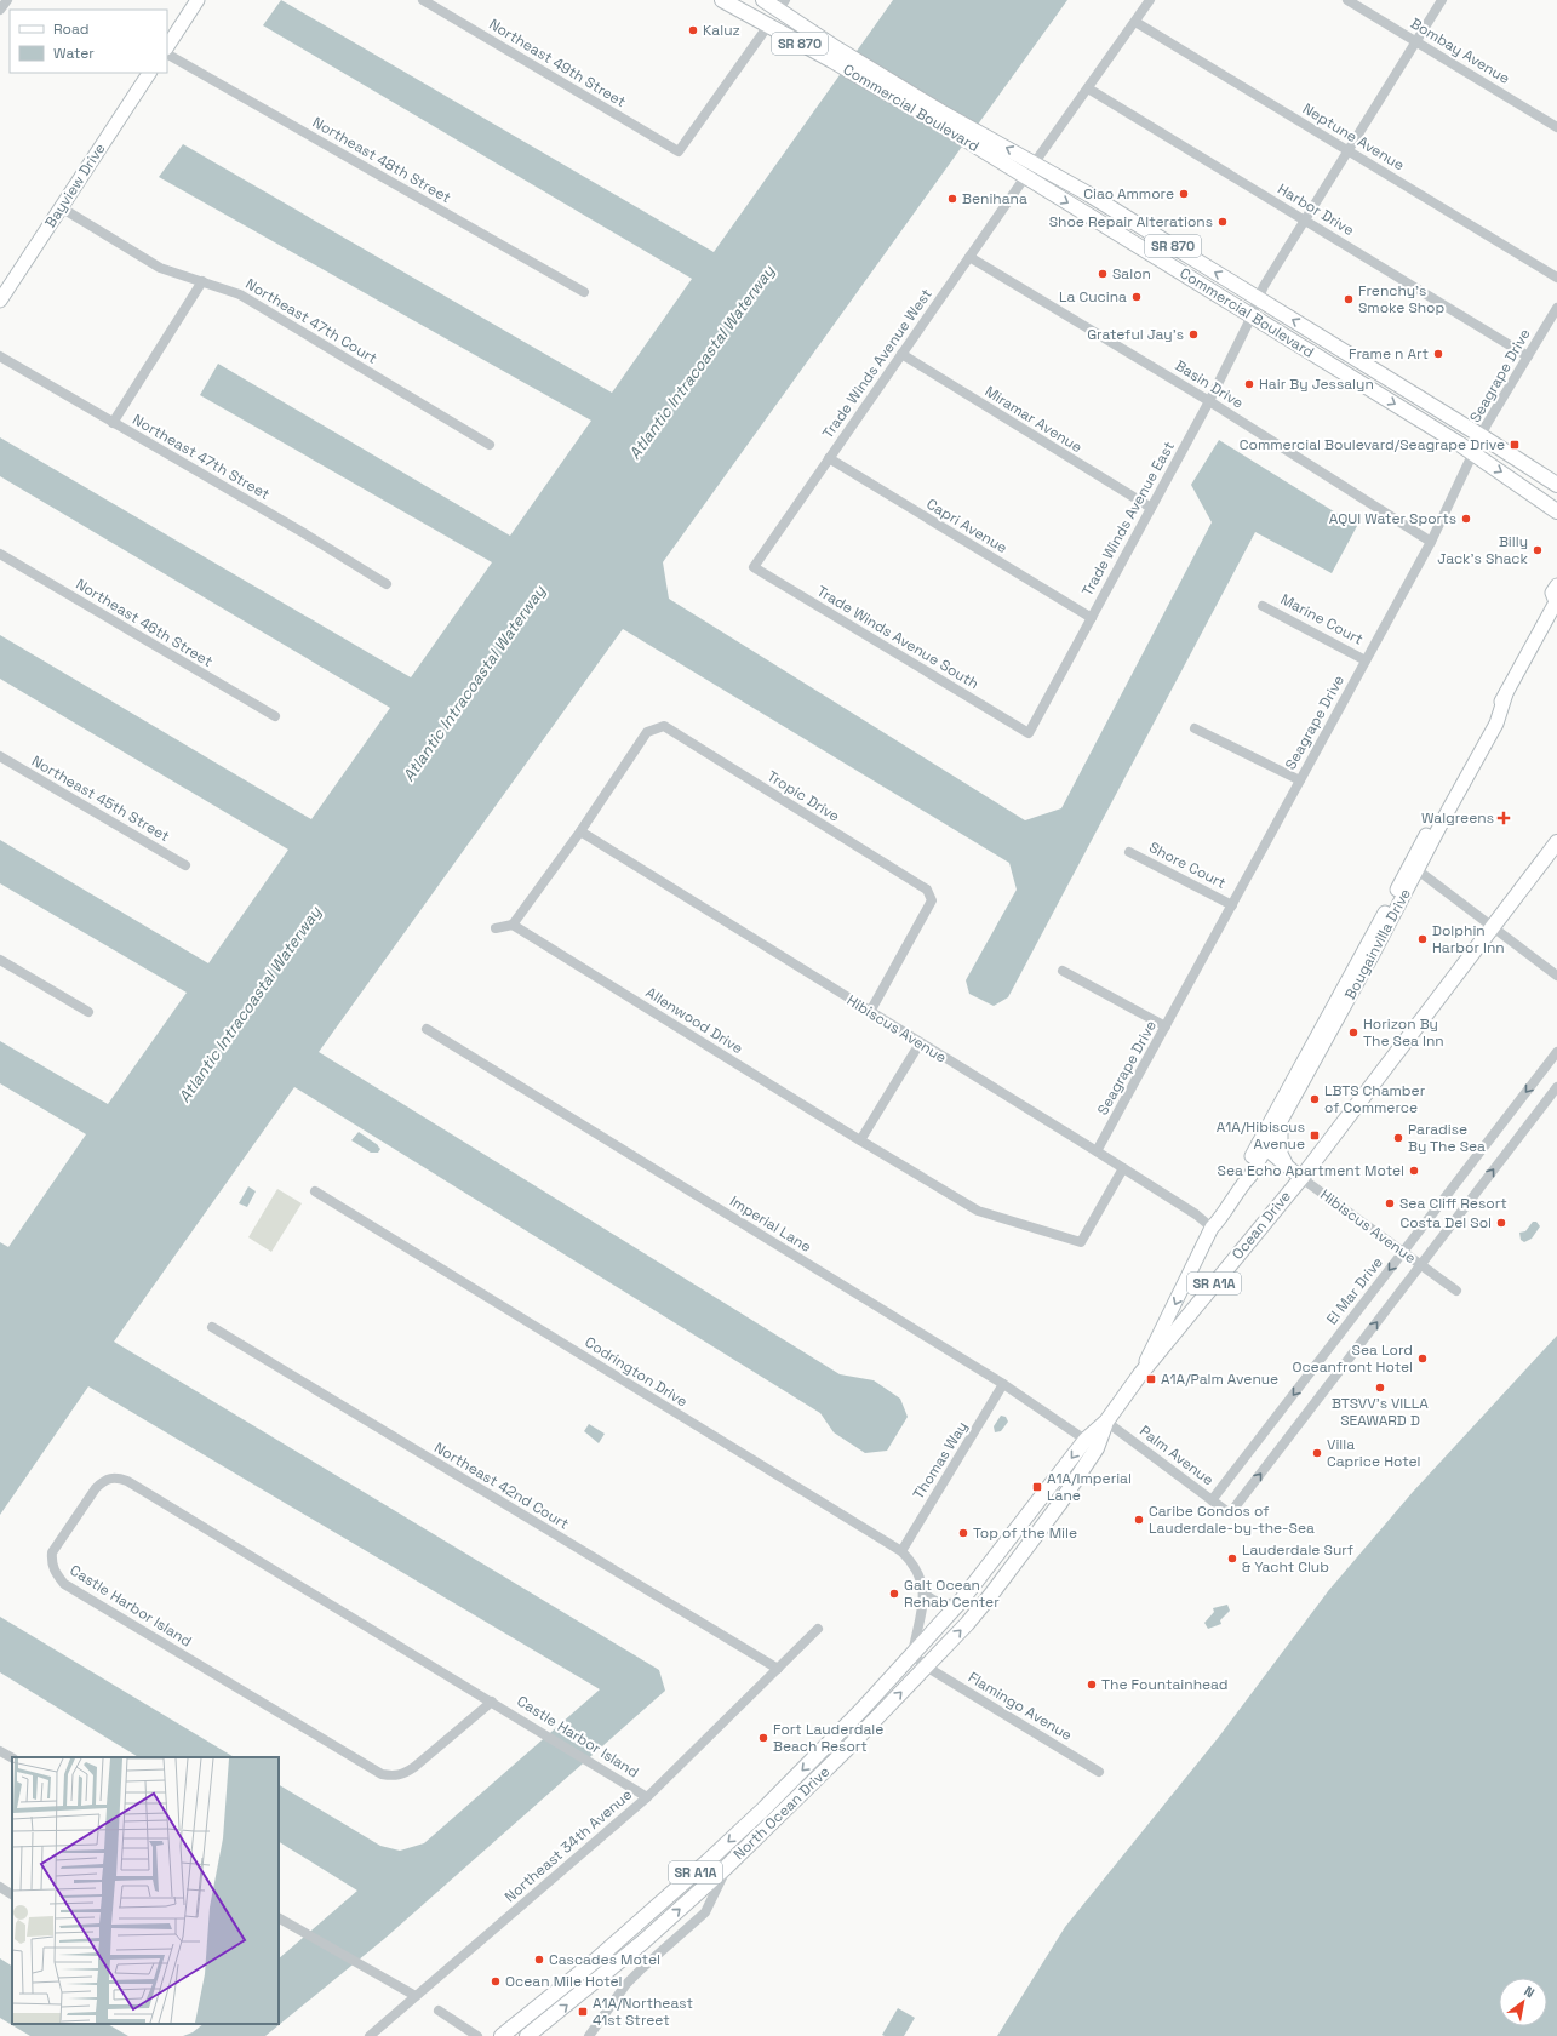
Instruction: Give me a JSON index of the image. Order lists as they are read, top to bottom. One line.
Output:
{"streets":{"main road":["SR 870","Commercial Boulevard","Ocean Drive","SR A1A","North Ocean Drive"],"street":["Bombay Avenue","Northeast 49th Street","Neptune Avenue","Northeast 48th Street","Bayview Drive","Harbor Drive","Northeast 47th Court","Trade Winds Avenue West","Seagrape Drive","Basin Drive","Miramar Avenue","Northeast 47th Street","Trade Winds Avenue East","Capri Avenue","Marine Court","Northeast 46th Street","Trade Winds Avenue South","Tropic Drive","Northeast 45th Street","Shore Court","Bougainvilla Drive","Allenwood Drive","Hibiscus Avenue","Imperial Lane","El Mar Drive","Codrington Drive","Palm Avenue","Thomas Way","Northeast 42nd Court","Castle Harbor Island","Flamingo Avenue","Northeast 34th Avenue"]},"crossings":[["SR 870","Northeast 49th Street"],["SR 870","Commercial Boulevard"],["Commercial Boulevard","Trade Winds Avenue West"],["Commercial Boulevard","Seagrape Drive"],["Commercial Boulevard","Trade Winds Avenue East"],["Bayview Drive","Northeast 47th Court"],["Harbor Drive","Seagrape Drive"],["Harbor Drive","Trade Winds Avenue East"],["Trade Winds Avenue West","Basin Drive"],["Trade Winds Avenue West","Miramar Avenue"],["Trade Winds Avenue West","Capri Avenue"],["Trade Winds Avenue West","Trade Winds Avenue South"],["Seagrape Drive","Basin Drive"],["Seagrape Drive","Marine Court"],["Seagrape Drive","Shore Court"],["Seagrape Drive","Hibiscus Avenue"],["Basin Drive","Trade Winds Avenue East"],["Miramar Avenue","Trade Winds Avenue East"],["Trade Winds Avenue East","Capri Avenue"],["Trade Winds Avenue East","Trade Winds Avenue South"],["Tropic Drive","Hibiscus Avenue"],["Bougainvilla Drive","Hibiscus Avenue"],["Bougainvilla Drive","Ocean Drive"],["Bougainvilla Drive","North Ocean Drive"],["Allenwood Drive","Hibiscus Avenue"],["Hibiscus Avenue","Ocean Drive"],["Hibiscus Avenue","El Mar Drive"],["Hibiscus Avenue","Palm Avenue"],["Imperial Lane","Thomas Way"],["Imperial Lane","North Ocean Drive"],["Ocean Drive","North Ocean Drive"],["El Mar Drive","Palm Avenue"],["Codrington Drive","Thomas Way"],["Codrington Drive","North Ocean Drive"],["Palm Avenue","North Ocean Drive"],["Northeast 42nd Court","Northeast 34th Avenue"],["Castle Harbor Island","Northeast 34th Avenue"],["Flamingo Avenue","North Ocean Drive"]],"one_way":["Palm Avenue"],"water":["Atlantic Intracoastal Waterway"],"places":{"other":["Kaluz","Ciao Ammore","Benihana","Shoe Repair Alterations","Salon","La Cucina","Frenchy's Smoke Shop","Grateful Jay's","Frame n Art","Hair By Jessalyn","AQUI Water Sports","Billy Jack's Shack","Dolphin Harbor Inn","Horizon By The Sea Inn","LBTS Chamber of Commerce","Paradise By The Sea","Sea Echo Apartment Motel","Sea Cliff Resort","Costa Del Sol","Sea Lord Oceanfront Hotel","BTSVV's VILLA SEAWARD D","Villa Caprice Hotel","Caribe Condos of Lauderdale-by-the-Sea","Top of the Mile","Lauderdale Surf & Yacht Club","Galt Ocean Rehab Center","The Fountainhead","Fort Lauderdale Beach Resort","Cascades Motel","Ocean Mile Hotel"],"transit":["Commercial Boulevard/Seagrape Drive","A1A/Hibiscus Avenue","A1A/Palm Avenue","A1A/Imperial Lane","A1A/Northeast 41st Street"],"health":["Walgreens"]},"legend":["Road","Water"],"north":"top right"}
